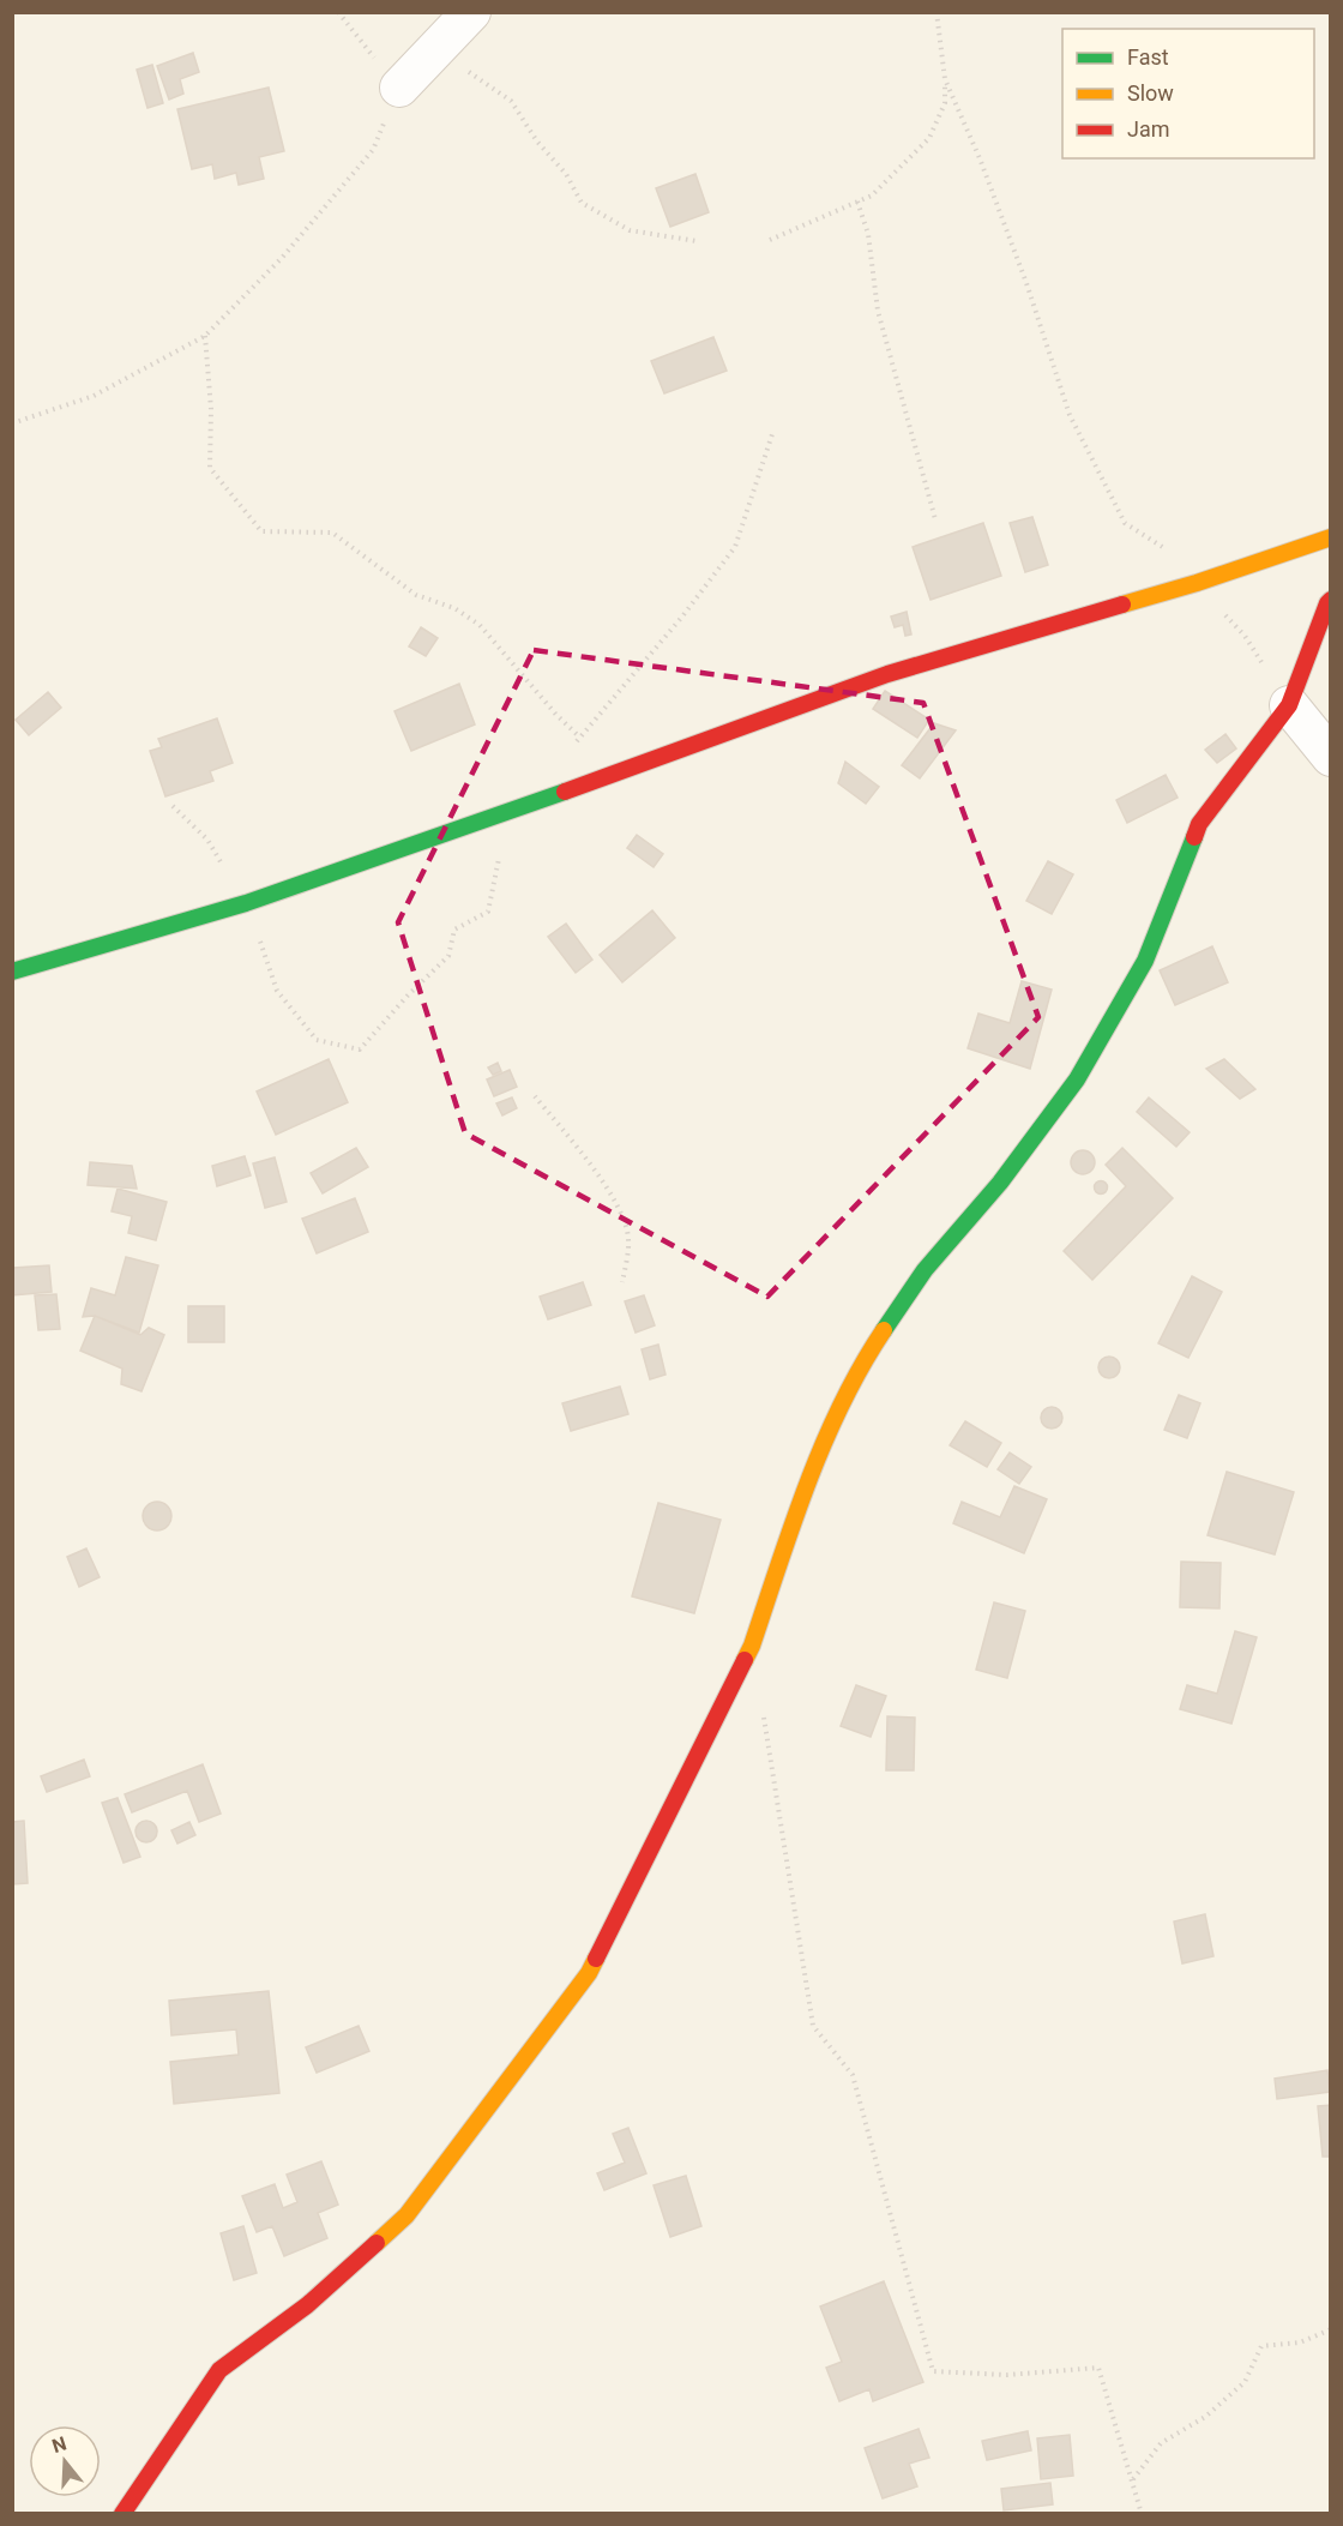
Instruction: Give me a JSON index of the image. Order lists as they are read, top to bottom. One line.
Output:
{"legend":["Fast","Slow","Jam"],"north":"top"}
